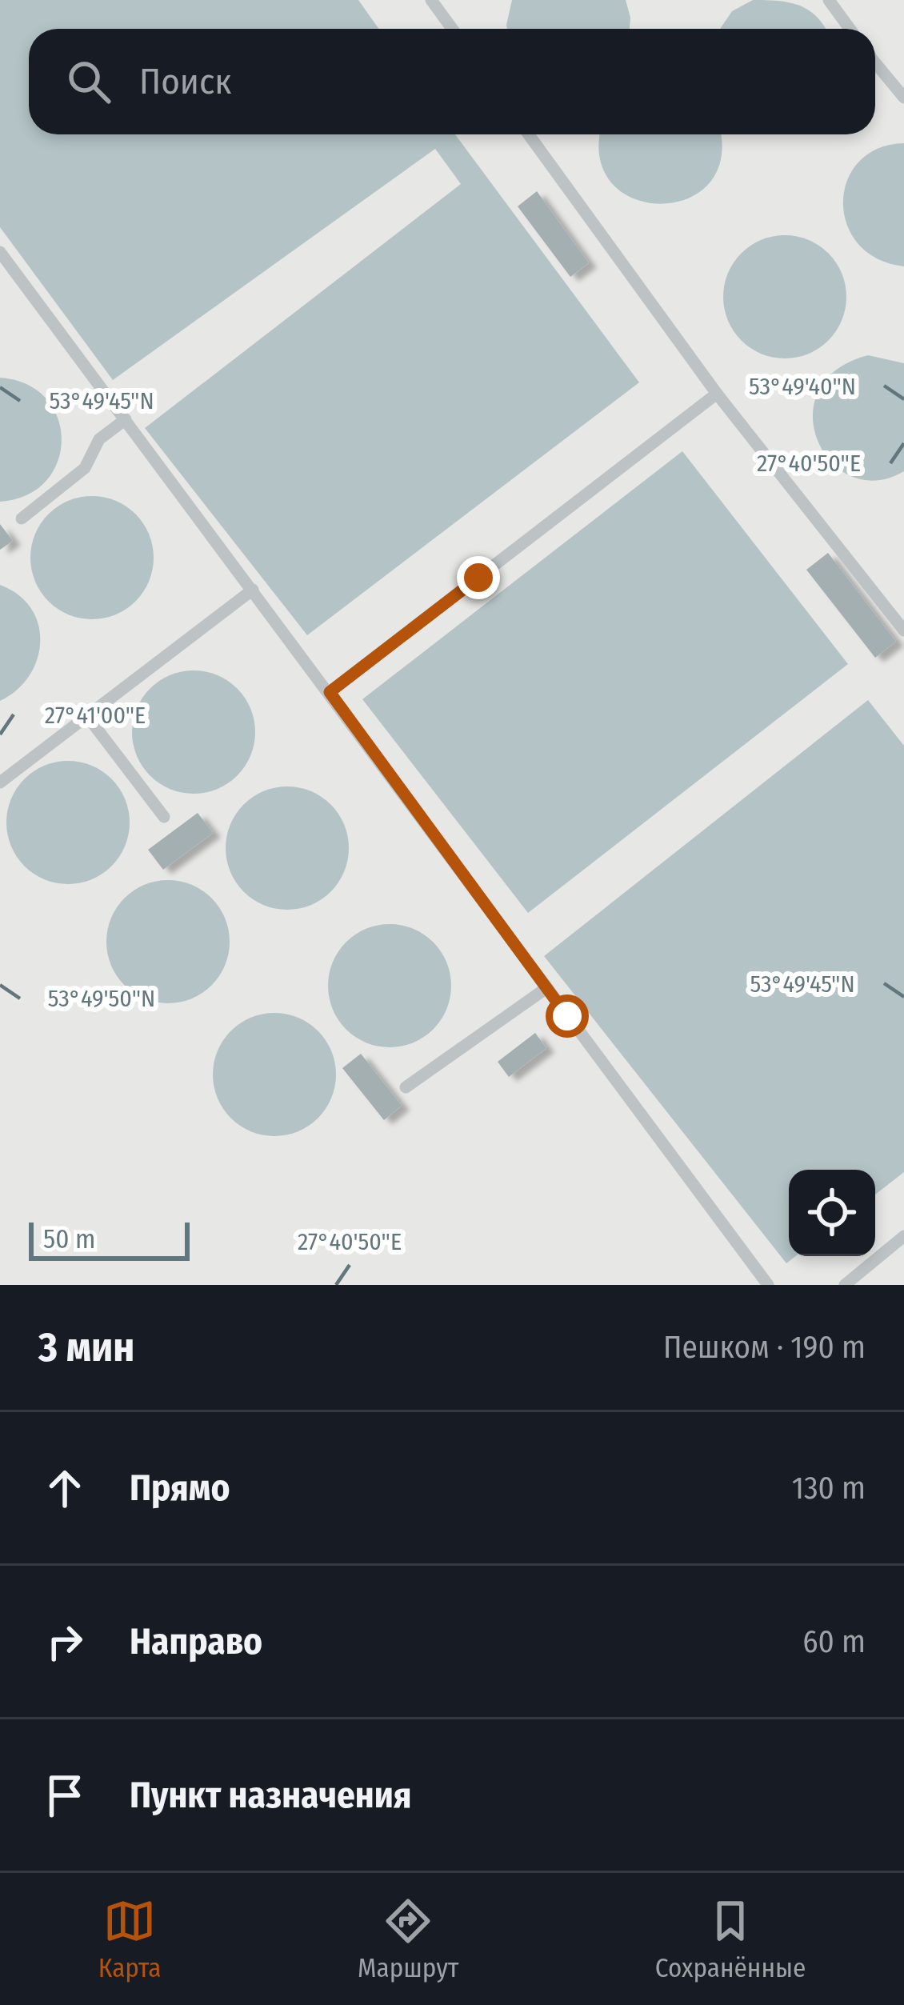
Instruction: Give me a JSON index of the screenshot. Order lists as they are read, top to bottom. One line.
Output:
{"scale_bar":"50 m","page":{"search":"Поиск","scale":"50 m","heading":["3 мин","Пешком · 190 m"],"list":[["Прямо","130 m"],["Направо","60 m"],"Пункт назначения"],"nav":["Карта","Маршрут","Сохранённые"]},"coordinates":["53°49'40\"N","53°49'45\"N","27°40'50\"E","27°41'00\"E","53°49'50\"N"]}
